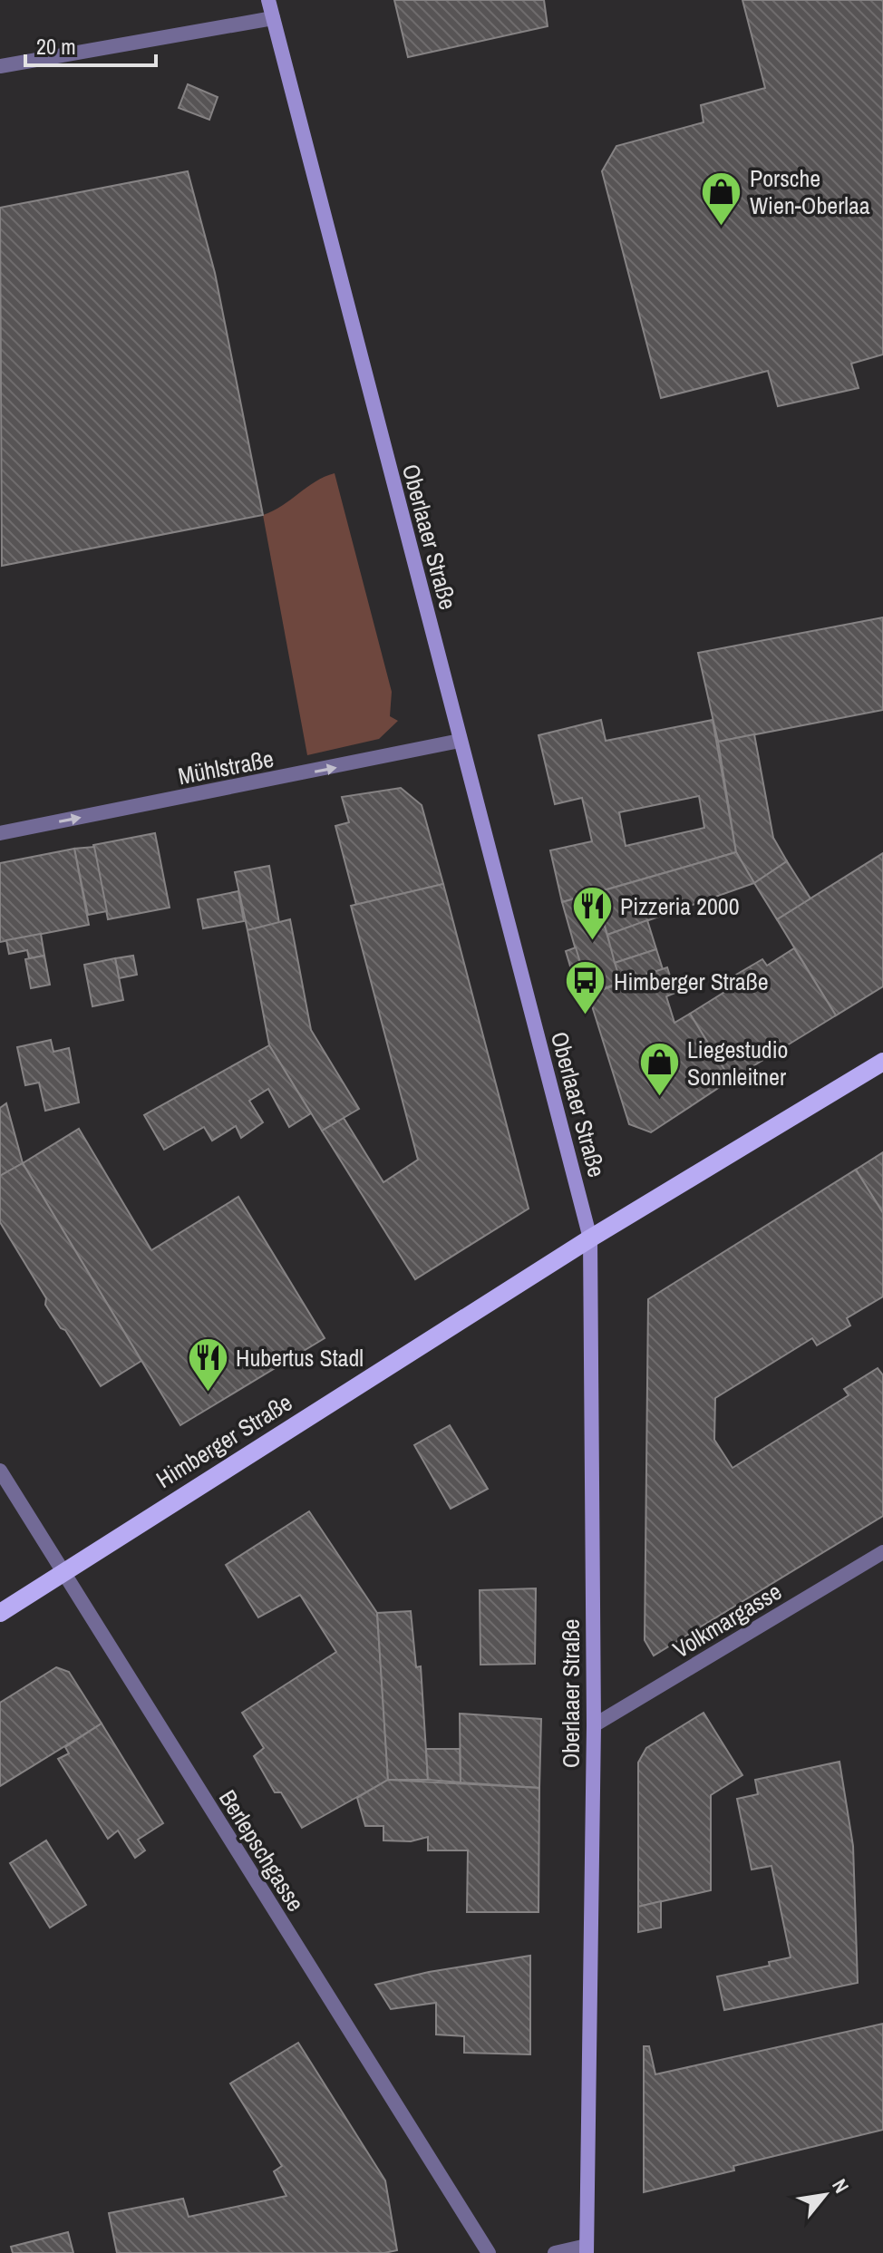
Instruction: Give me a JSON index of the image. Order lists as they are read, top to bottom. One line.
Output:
{"streets":{"main road":["Oberlaaer Straße","Himberger Straße"],"street":["Mühlstraße","Volkmargasse","Berlepschgasse"]},"crossings":[["Oberlaaer Straße","Mühlstraße"],["Oberlaaer Straße","Himberger Straße"],["Oberlaaer Straße","Volkmargasse"],["Himberger Straße","Berlepschgasse"]],"one_way":["Mühlstraße"],"places":{"shop":["Porsche Wien-Oberlaa","Liegestudio Sonnleitner"],"restaurant":["Pizzeria 2000","Hubertus Stadl"],"bus stop":["Himberger Straße"]},"scale_bar":"20 m","north":"top right"}
